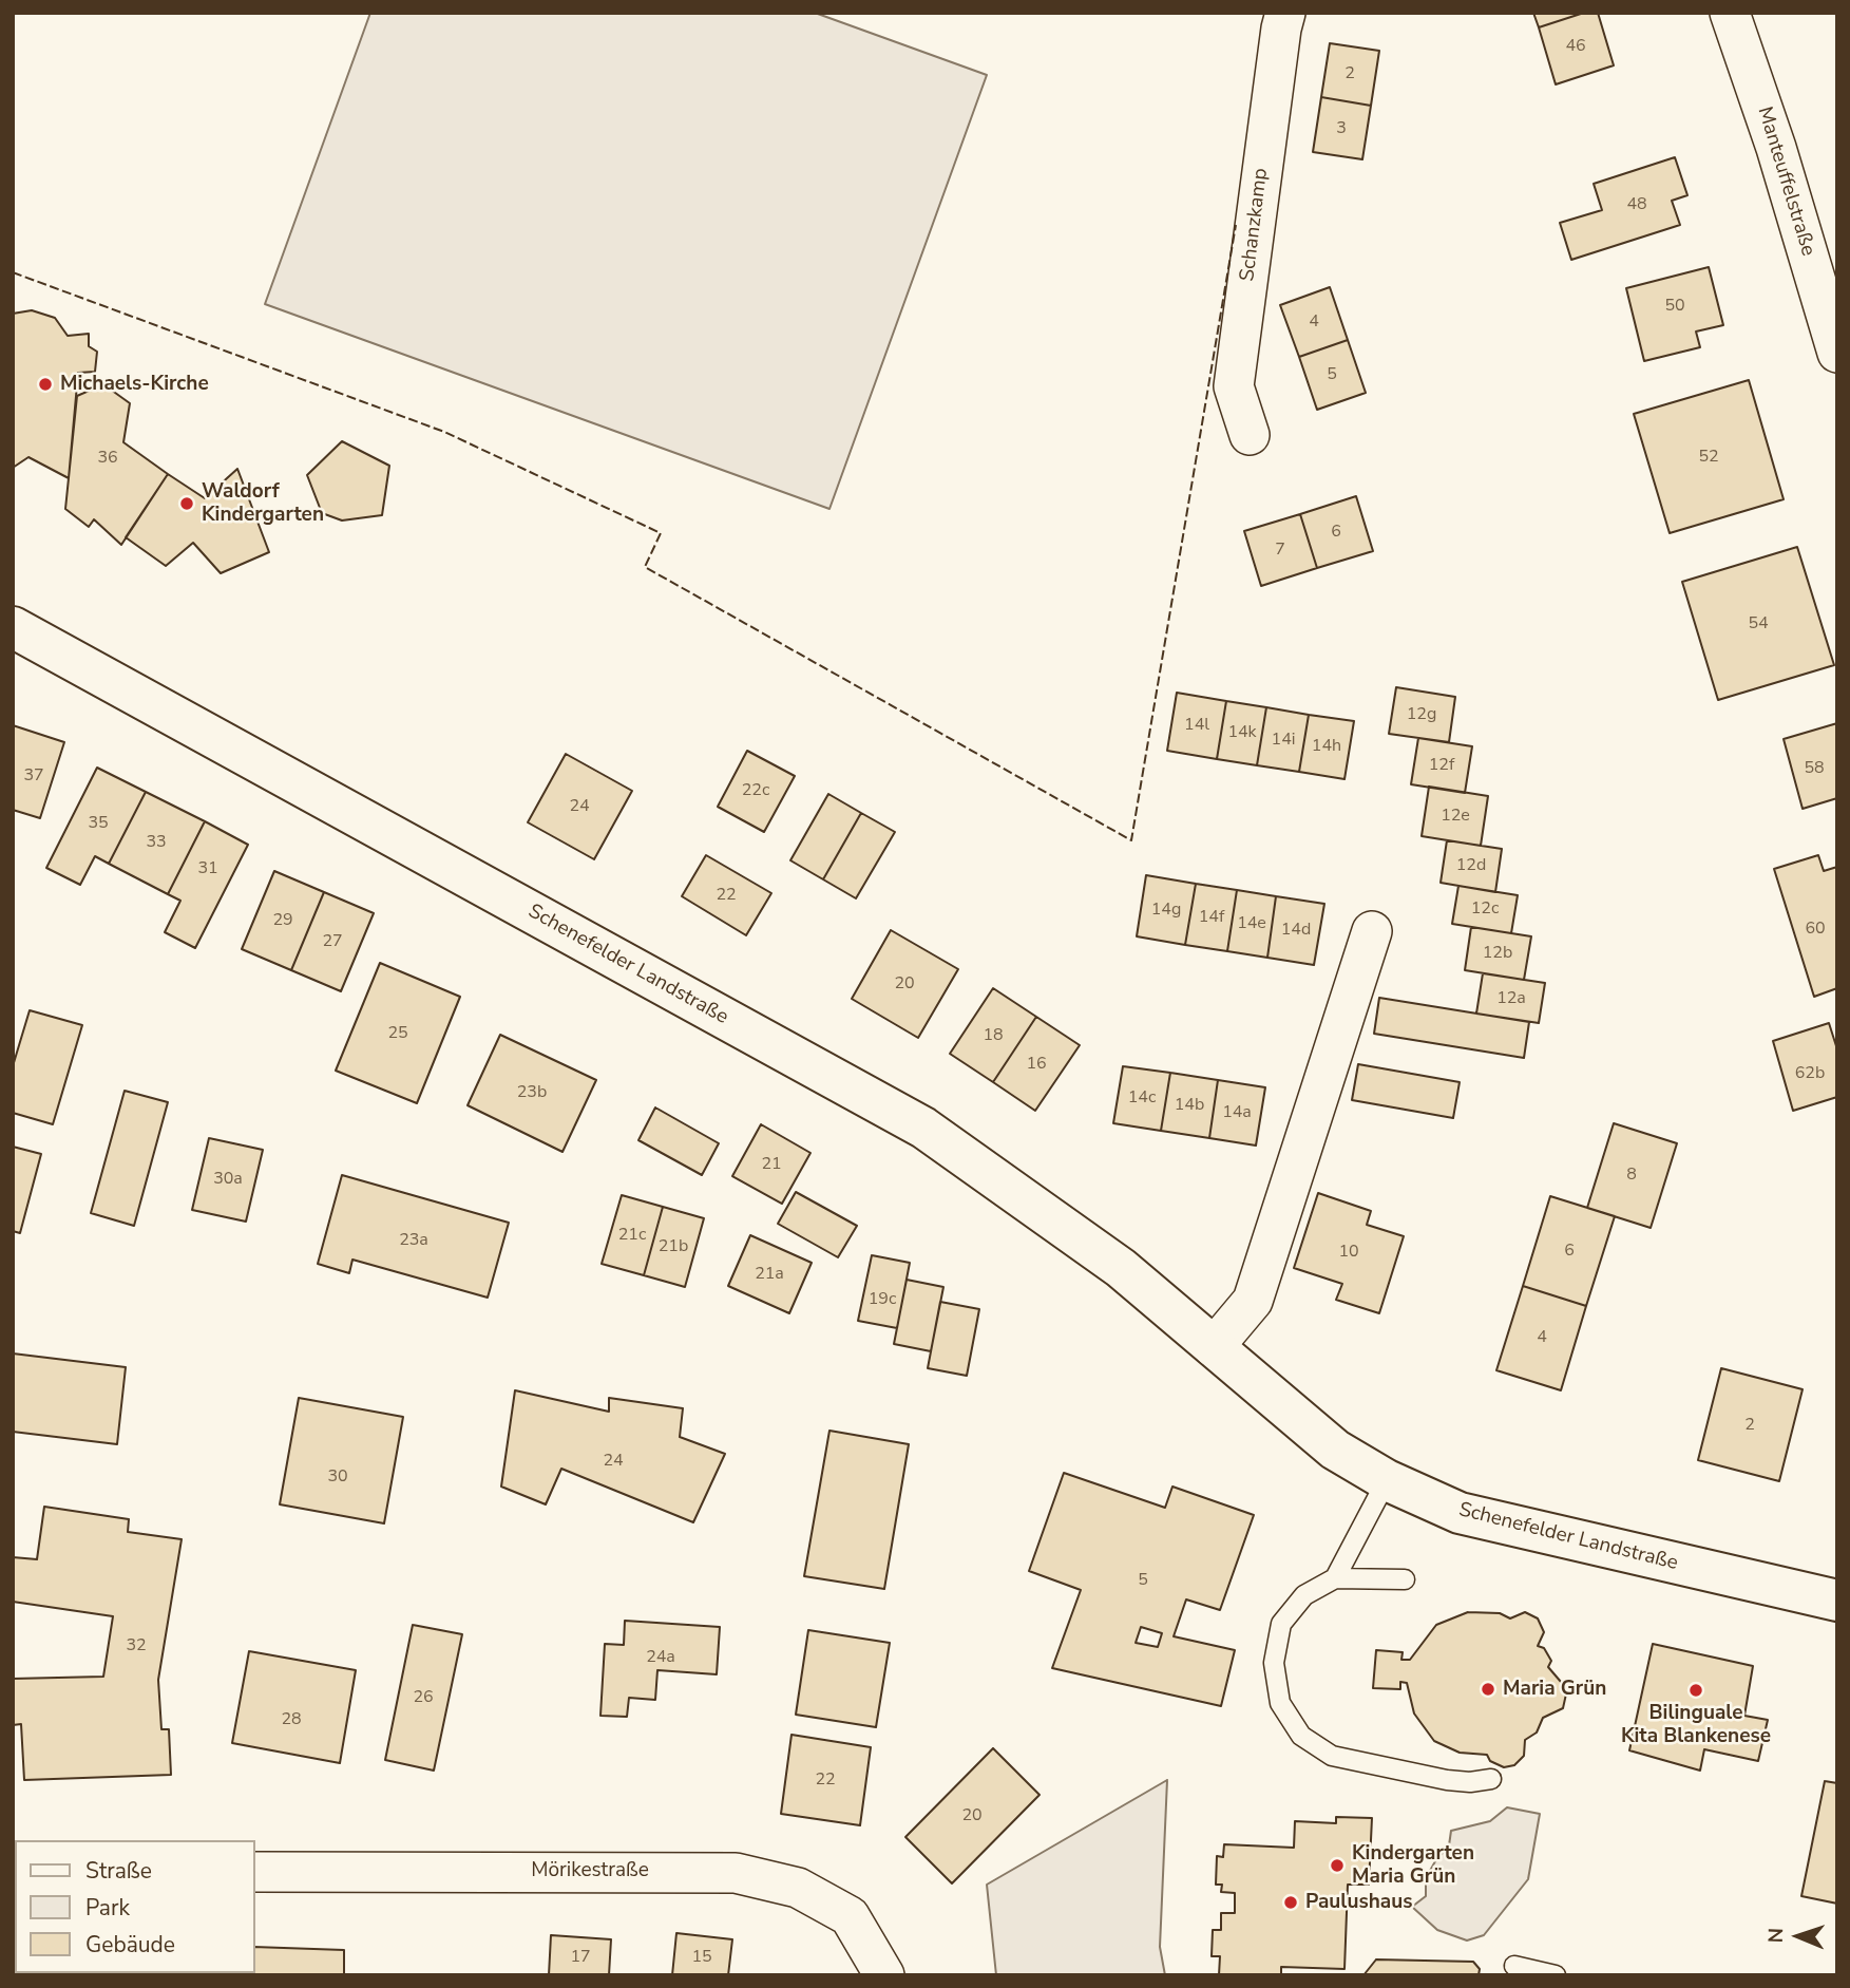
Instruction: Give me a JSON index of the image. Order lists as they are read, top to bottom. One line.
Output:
{"streets":{"main road":["Schenefelder Landstraße"],"street":["Manteuffelstraße","Schanzkamp","Mörikestraße"]},"places":["Michaels-Kirche","Waldorf Kindergarten","Maria Grün","Bilinguale Kita Blankenese","Kindergarten Maria Grün","Paulushaus"],"house_numbers":["46","2","3","48","50","4","5","52","36","6","7","54","12g","14l","14k","14i","14h","12f","58","37","22c","24","12e","35","33","12d","31","22","12c","14g","14f","29","14e","60","14d","27","12b","20","12a","25","18","16","62b","23b","14c","14b","14a","21","8","30a","21c","23a","21b","6","10","21a","19c","4","2","24","30","5","32","24a","26","28","22","20","17","15"],"legend":["Straße","Park","Gebäude"],"north":"left"}
